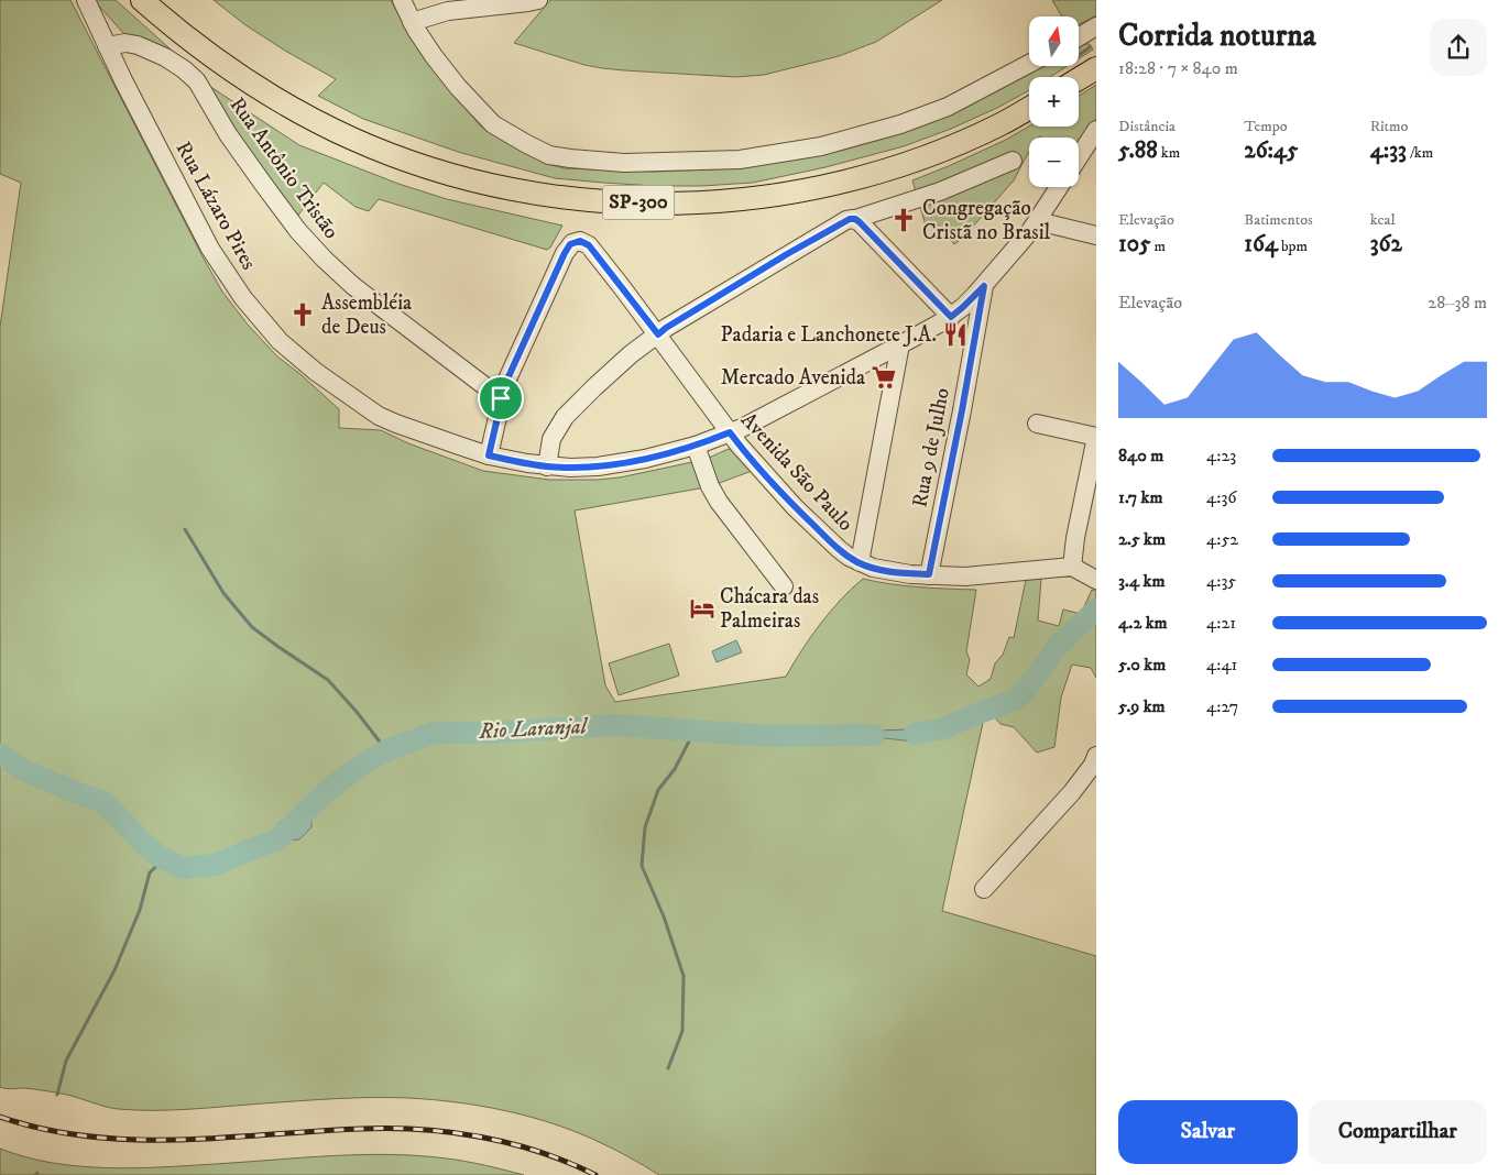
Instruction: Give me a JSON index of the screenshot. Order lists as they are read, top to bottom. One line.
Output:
{"streets":{"main road":["SP-300"],"street":["Rua Antônio Tristão","Rua Lázaro Pires","Rua 9 de Julho","Avenida São Paulo"]},"crossings":[["Rua Antônio Tristão","Rua Lázaro Pires"],["Rua Antônio Tristão","Avenida São Paulo"],["Rua Lázaro Pires","Rua 9 de Julho"],["Rua Lázaro Pires","Avenida São Paulo"],["Rua 9 de Julho","Avenida São Paulo"]],"water":["Rio Laranjal"],"places":{"church":["Congregação Cristã no Brasil","Assembléia de Deus"],"restaurant":["Padaria e Lanchonete J.A."],"supermarket":["Mercado Avenida"],"hotel":["Chácara das Palmeiras"]},"north":"top","page":{"heading":["Corrida noturna","18:28 · 7 × 840 m"],"map_buttons":["+","−"],"stats":[["Distância","5.88 km"],["Tempo","26:45"],["Ritmo","4:33 /km"],["Elevação","105 m"],["Batimentos","164 bpm"],["kcal","362"]],"chart":["Elevação","28–38 m"],"list":[{"name":"840 m","note":"4:23"},{"name":"1.7 km","note":"4:36"},{"name":"2.5 km","note":"4:52"},{"name":"3.4 km","note":"4:35"},{"name":"4.2 km","note":"4:21"},{"name":"5.0 km","note":"4:41"},{"name":"5.9 km","note":"4:27"}],"buttons":["Salvar","Compartilhar"]}}
